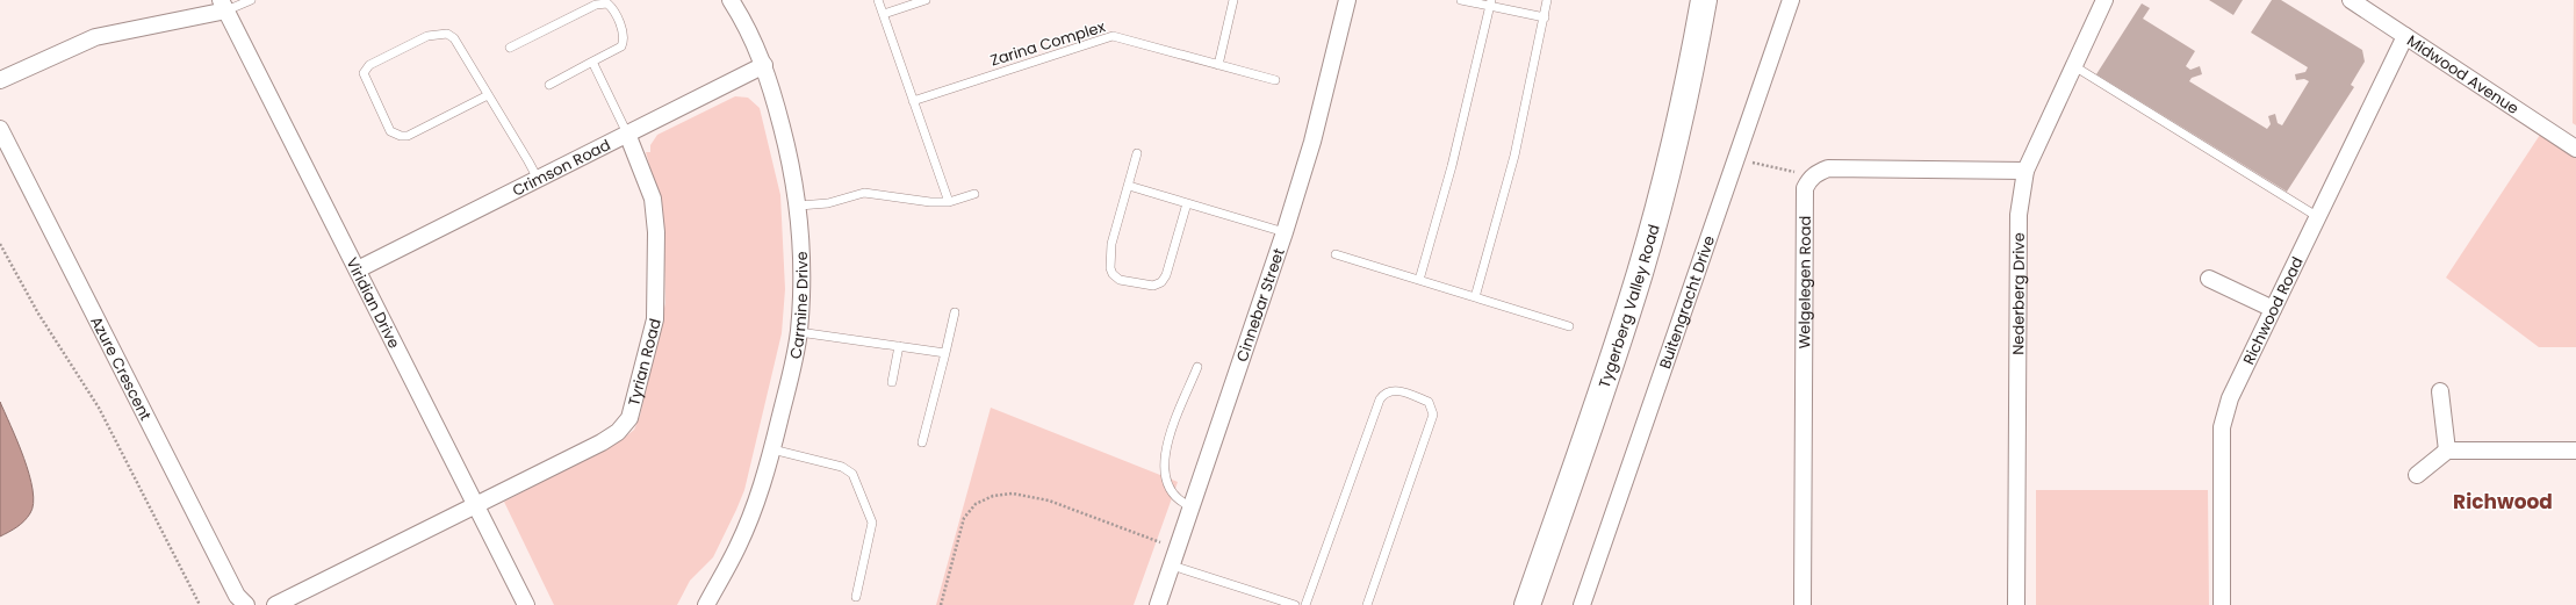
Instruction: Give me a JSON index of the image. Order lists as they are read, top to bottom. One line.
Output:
{"streets":{"main road":["Tygerberg Valley Road"],"street":["Midwood Avenue","Crimson Road","Welgelegen Road","Nederberg Drive","Viridian Drive","Buitengracht Drive","Carmine Drive","Cinnebar Street","Richwood Road","Tyrian Road","Azure Crescent"],"lane":["Zarina Complex"]},"crossings":[["Midwood Avenue","Richwood Road"],["Crimson Road","Viridian Drive"],["Crimson Road","Carmine Drive"],["Crimson Road","Tyrian Road"],["Viridian Drive","Tyrian Road"]],"districts":["Richwood"]}
